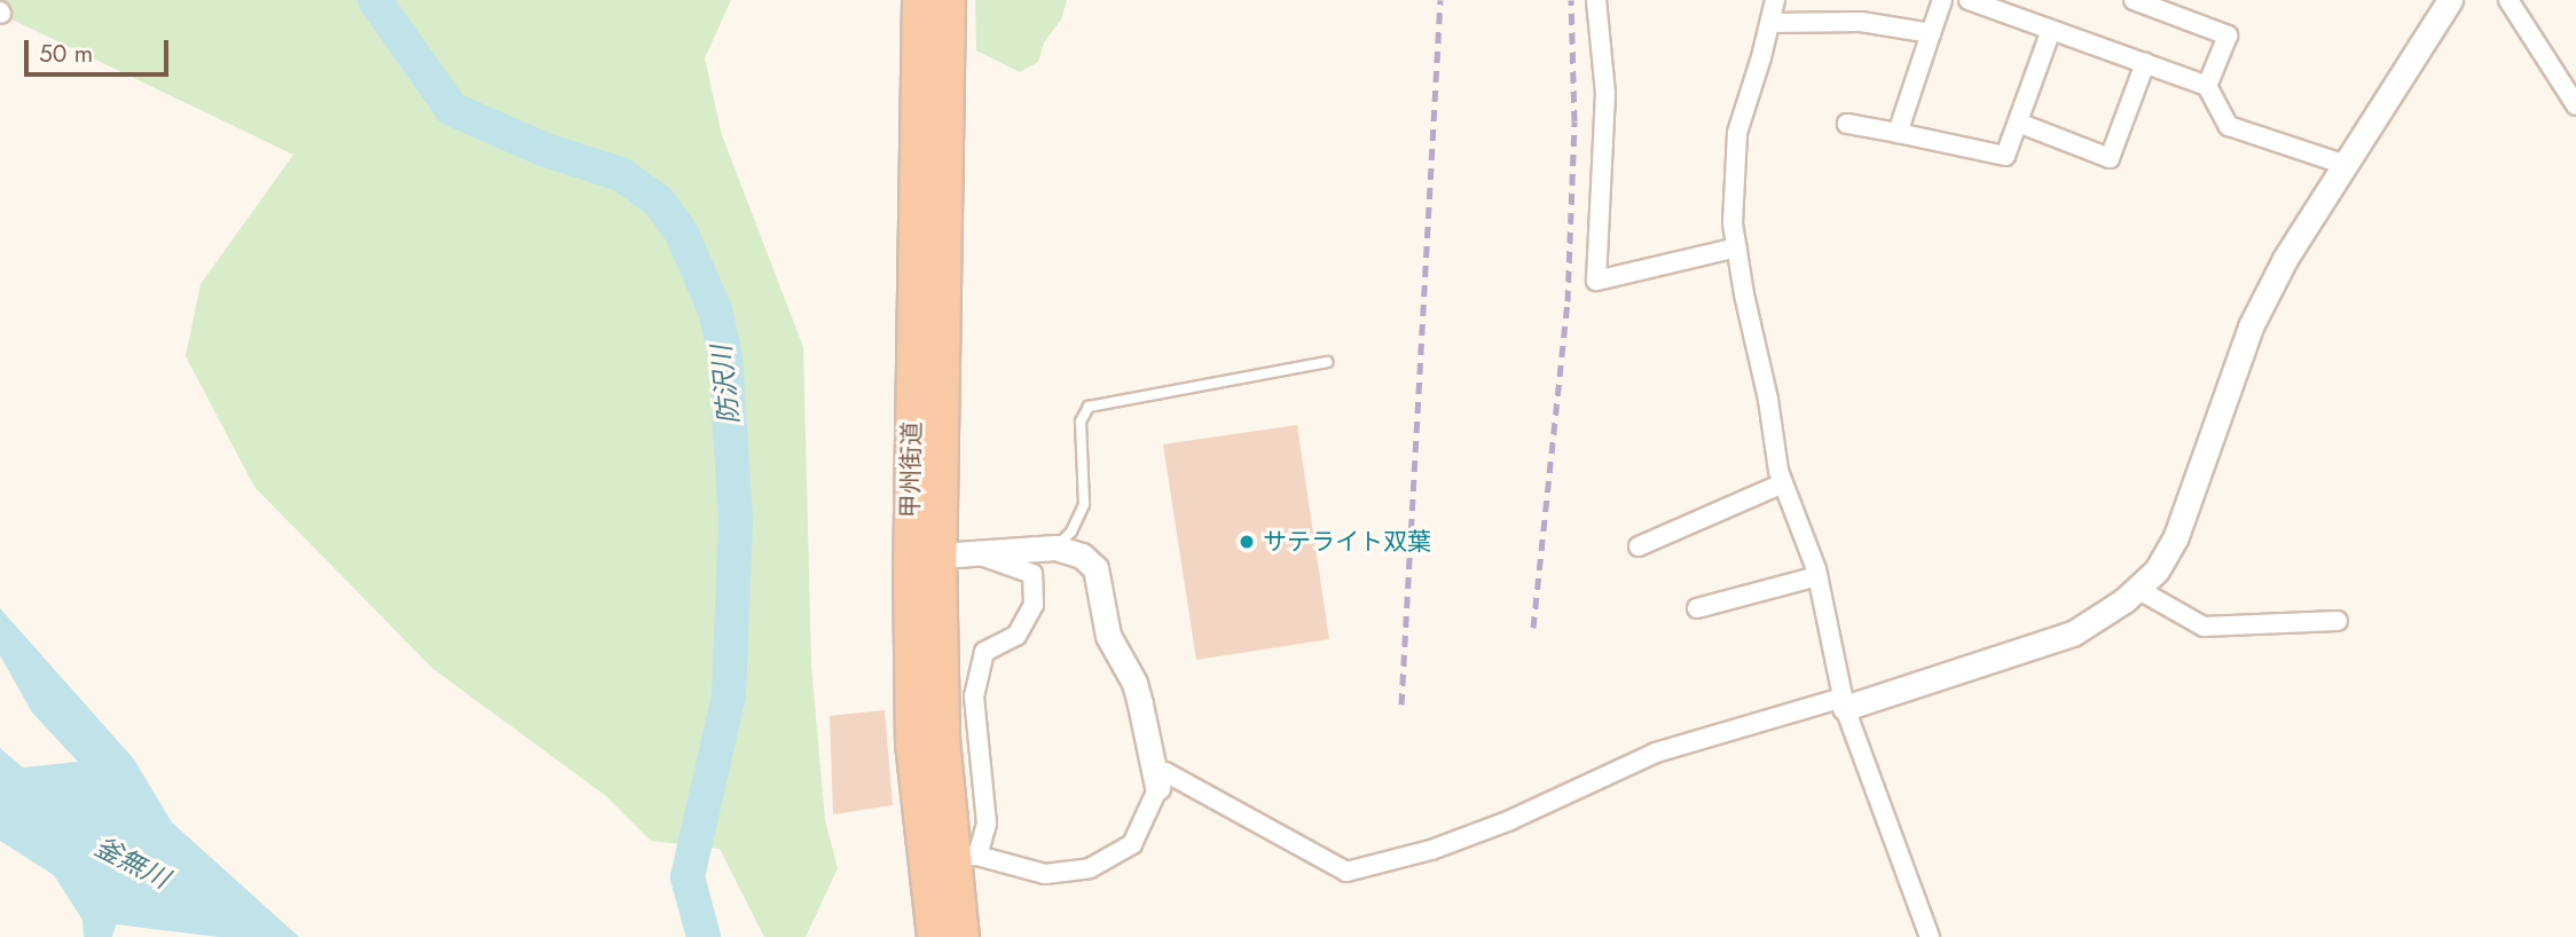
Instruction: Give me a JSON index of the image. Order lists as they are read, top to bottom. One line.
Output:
{"streets":{"highway":["甲州街道"]},"water":["防沢川","釜無川"],"places":["サテライト双葉"],"scale_bar":"50 m"}
